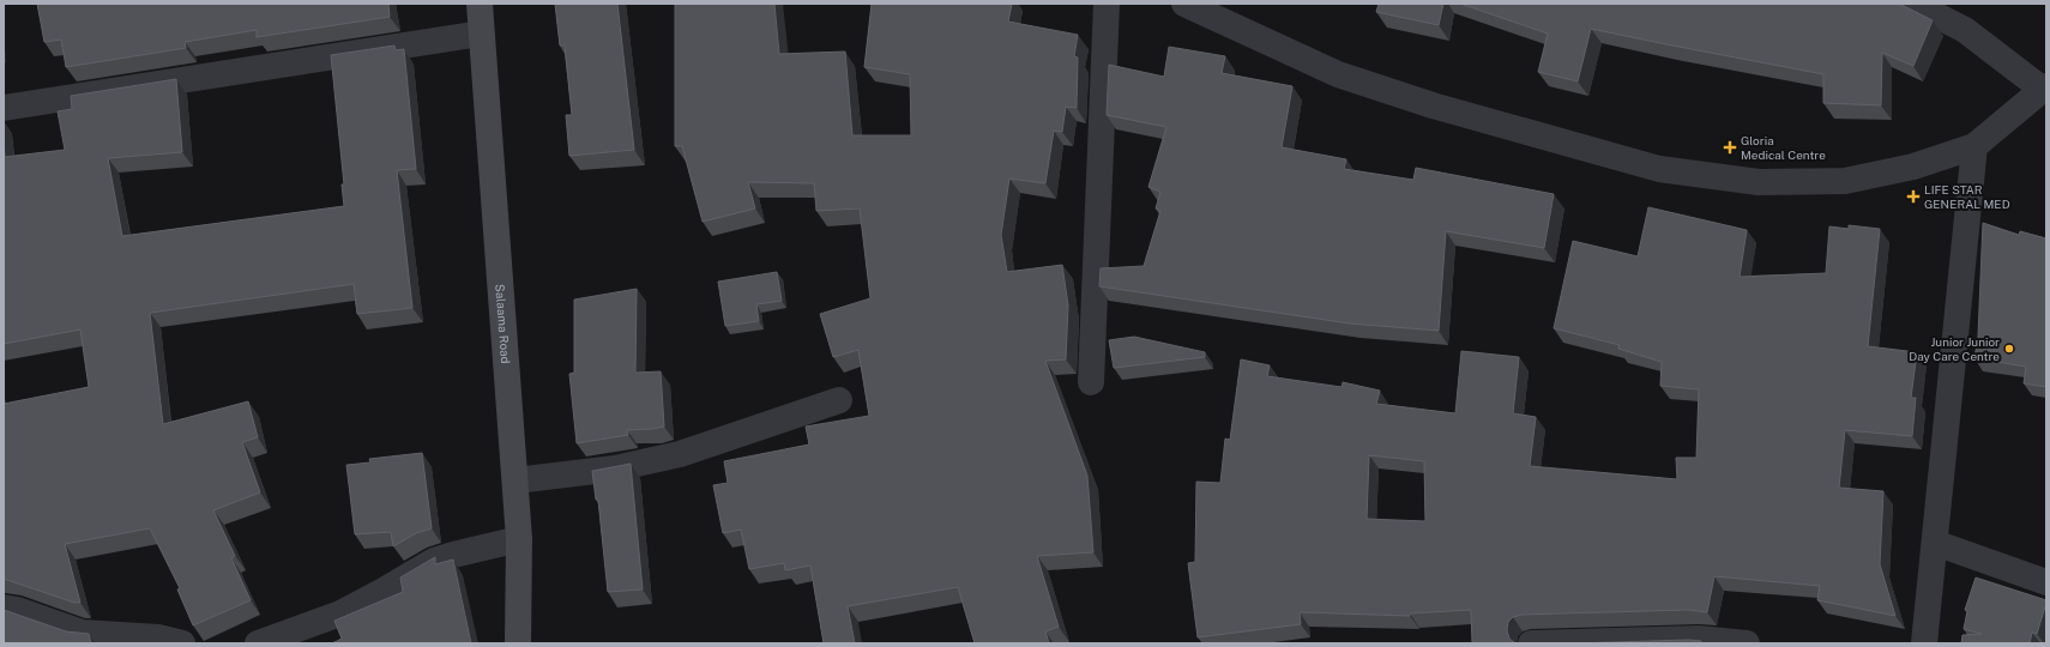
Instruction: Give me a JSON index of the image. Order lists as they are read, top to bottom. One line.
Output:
{"streets":{"main road":["Salaama Road"]},"places":{"health":["Gloria Medical Centre","LIFE STAR GENERAL MED"],"other":["Junior Junior Day Care Centre"]}}
